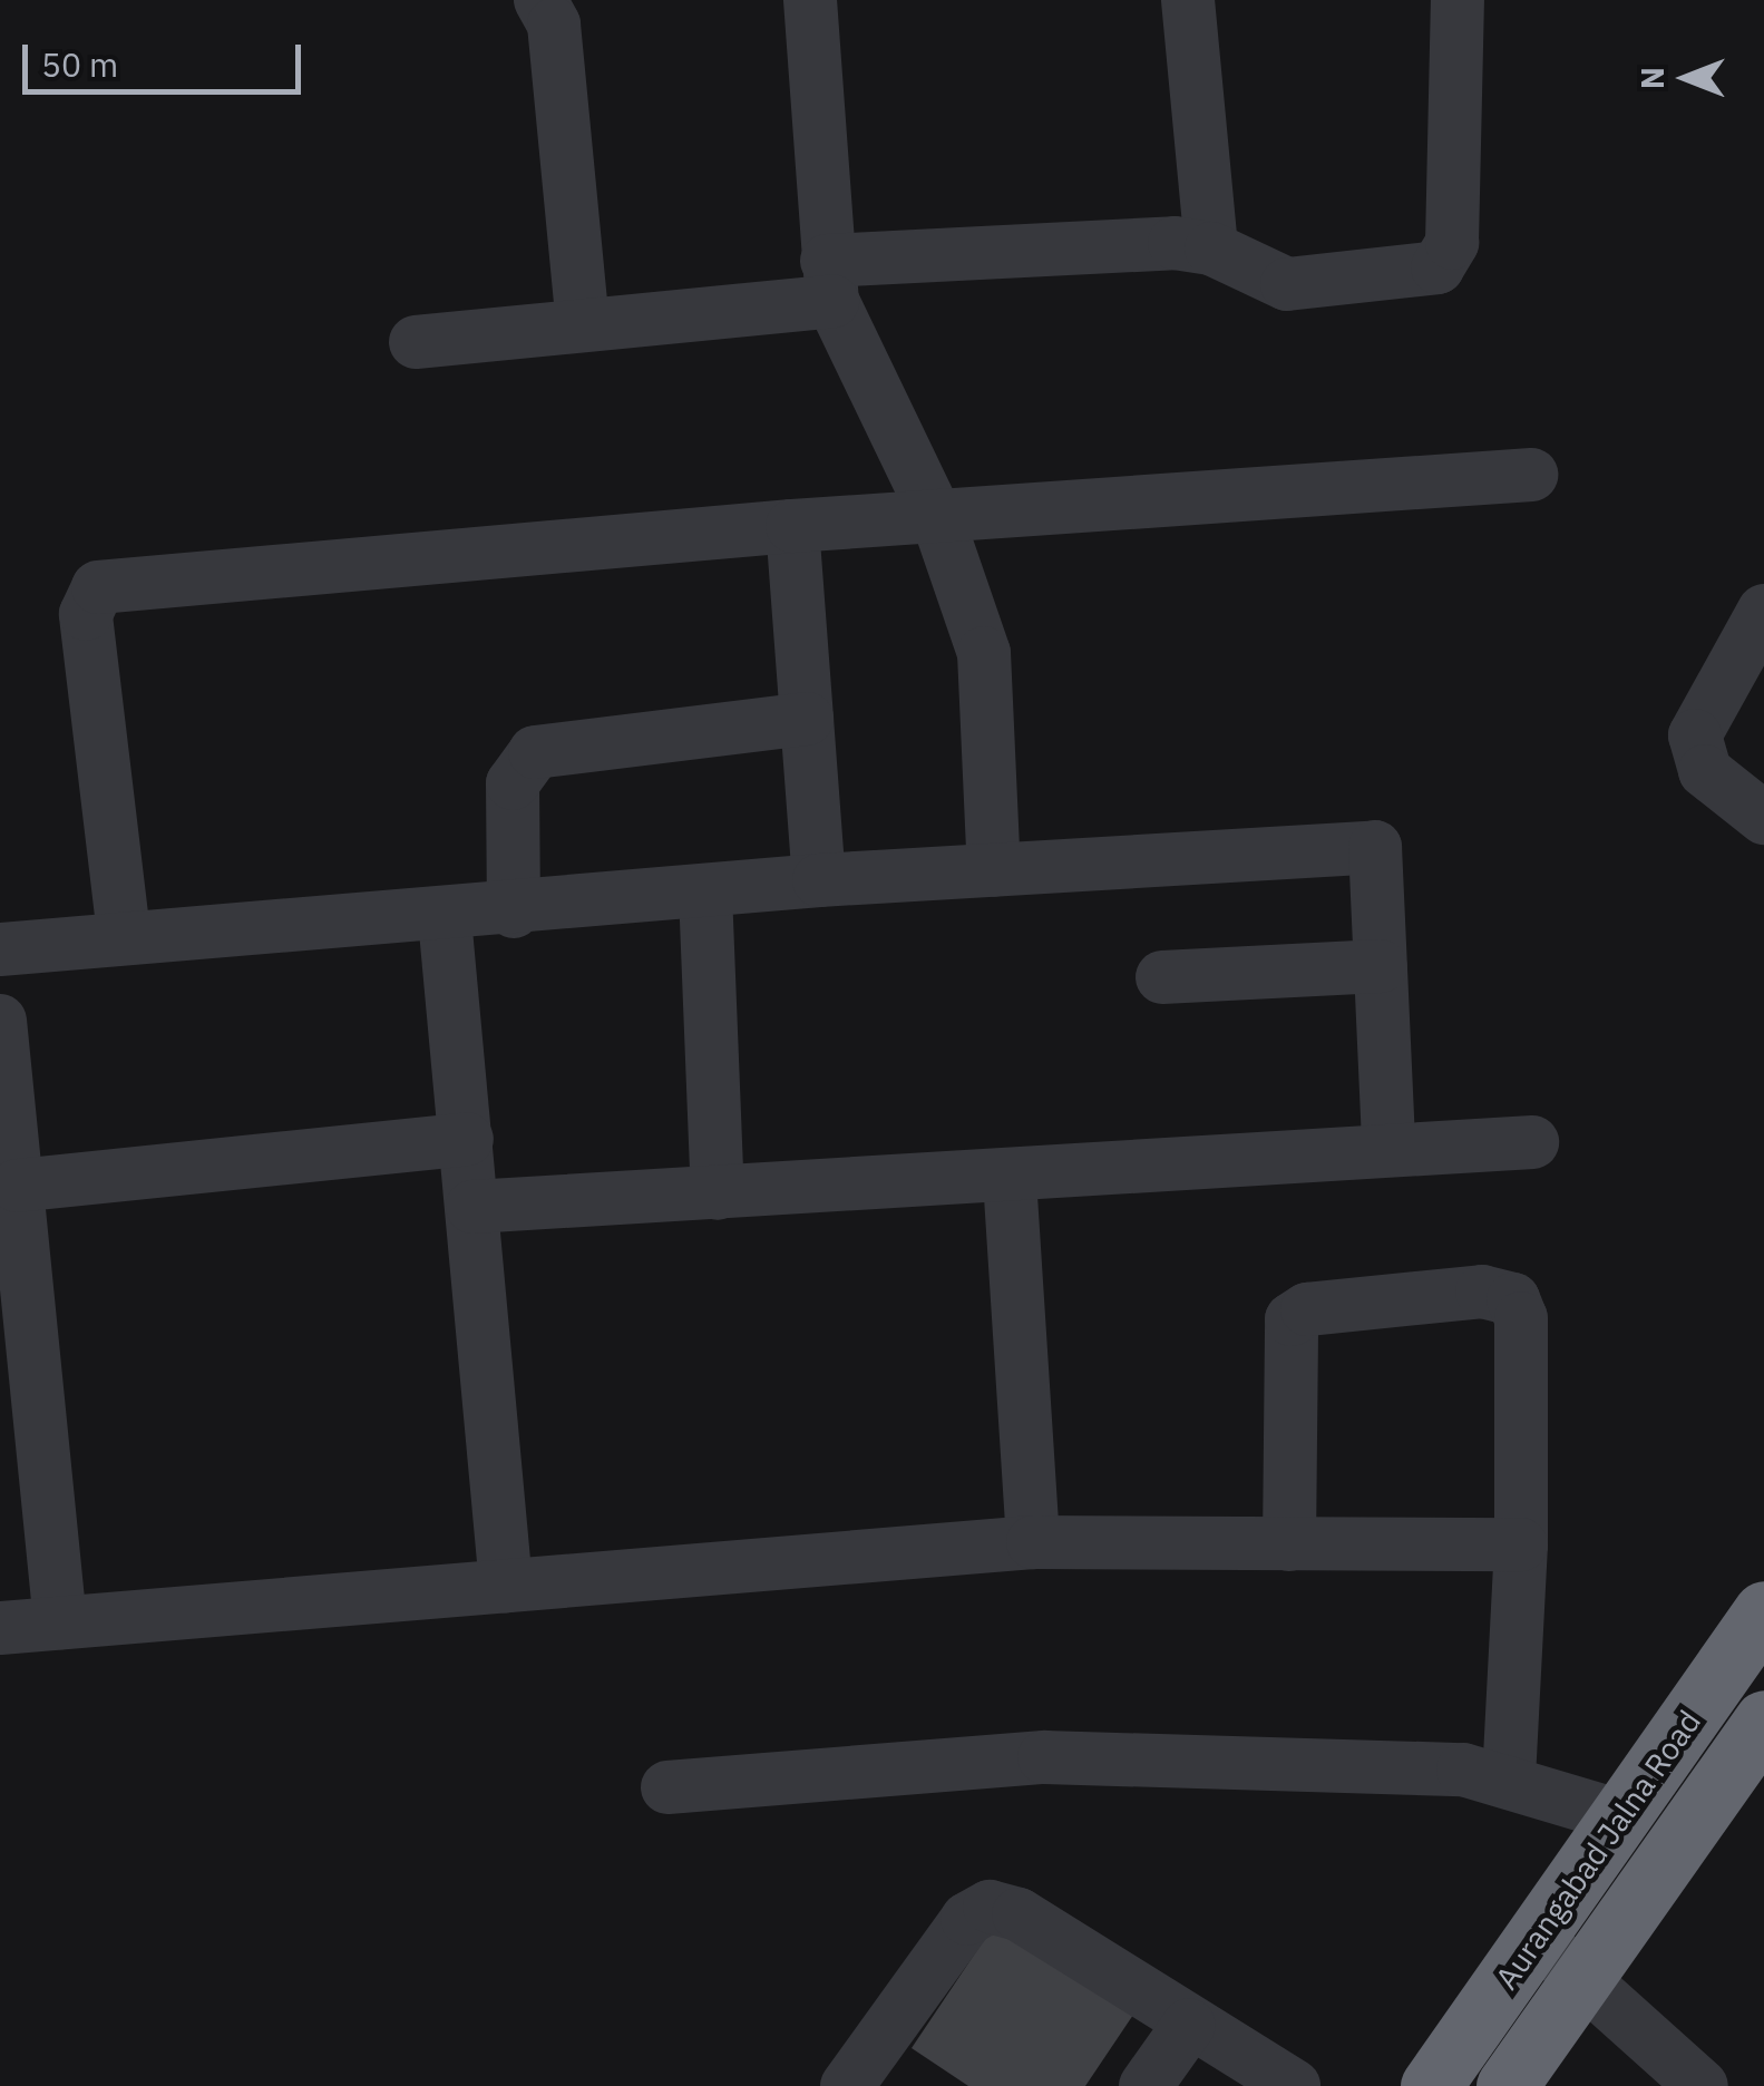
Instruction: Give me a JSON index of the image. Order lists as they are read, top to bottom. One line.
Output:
{"streets":{"highway":["Aurangabad Jalna Road"]},"scale_bar":"50 m","north":"left"}
